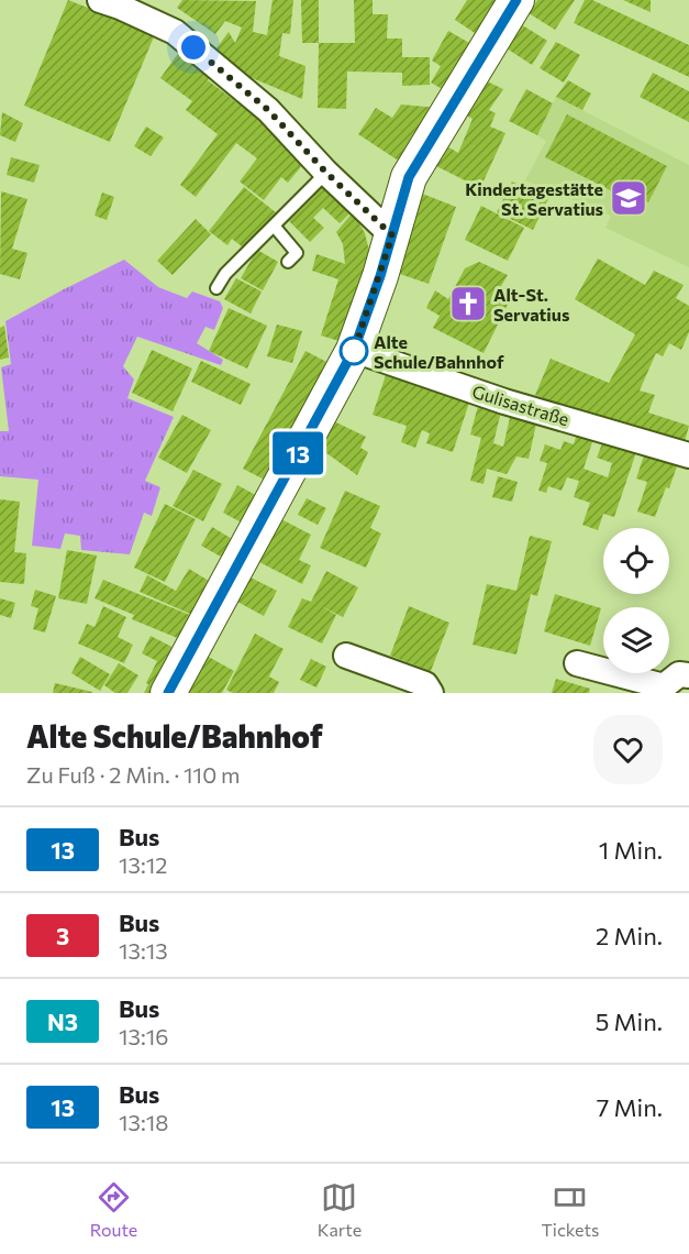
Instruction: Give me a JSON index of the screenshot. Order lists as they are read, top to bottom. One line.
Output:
{"streets":{"street":["Gulisastraße"]},"places":{"school or university":["Kindertagestätte St. Servatius"],"church":["Alt-St. Servatius"],"other":["Alte Schule/Bahnhof"]},"lines":["bus line 13"],"page":{"on_map":"13","heading":["Alte Schule/Bahnhof","Zu Fuß · 2 Min. · 110 m"],"list":[{"mark":"13","name":"Bus","note":"13:12","value":"1 Min."},{"mark":"3","name":"Bus","note":"13:13","value":"2 Min."},{"mark":"N3","name":"Bus","note":"13:16","value":"5 Min."},{"mark":"13","name":"Bus","note":"13:18","value":"7 Min."}],"tabs":["Route","Karte","Tickets"]}}
